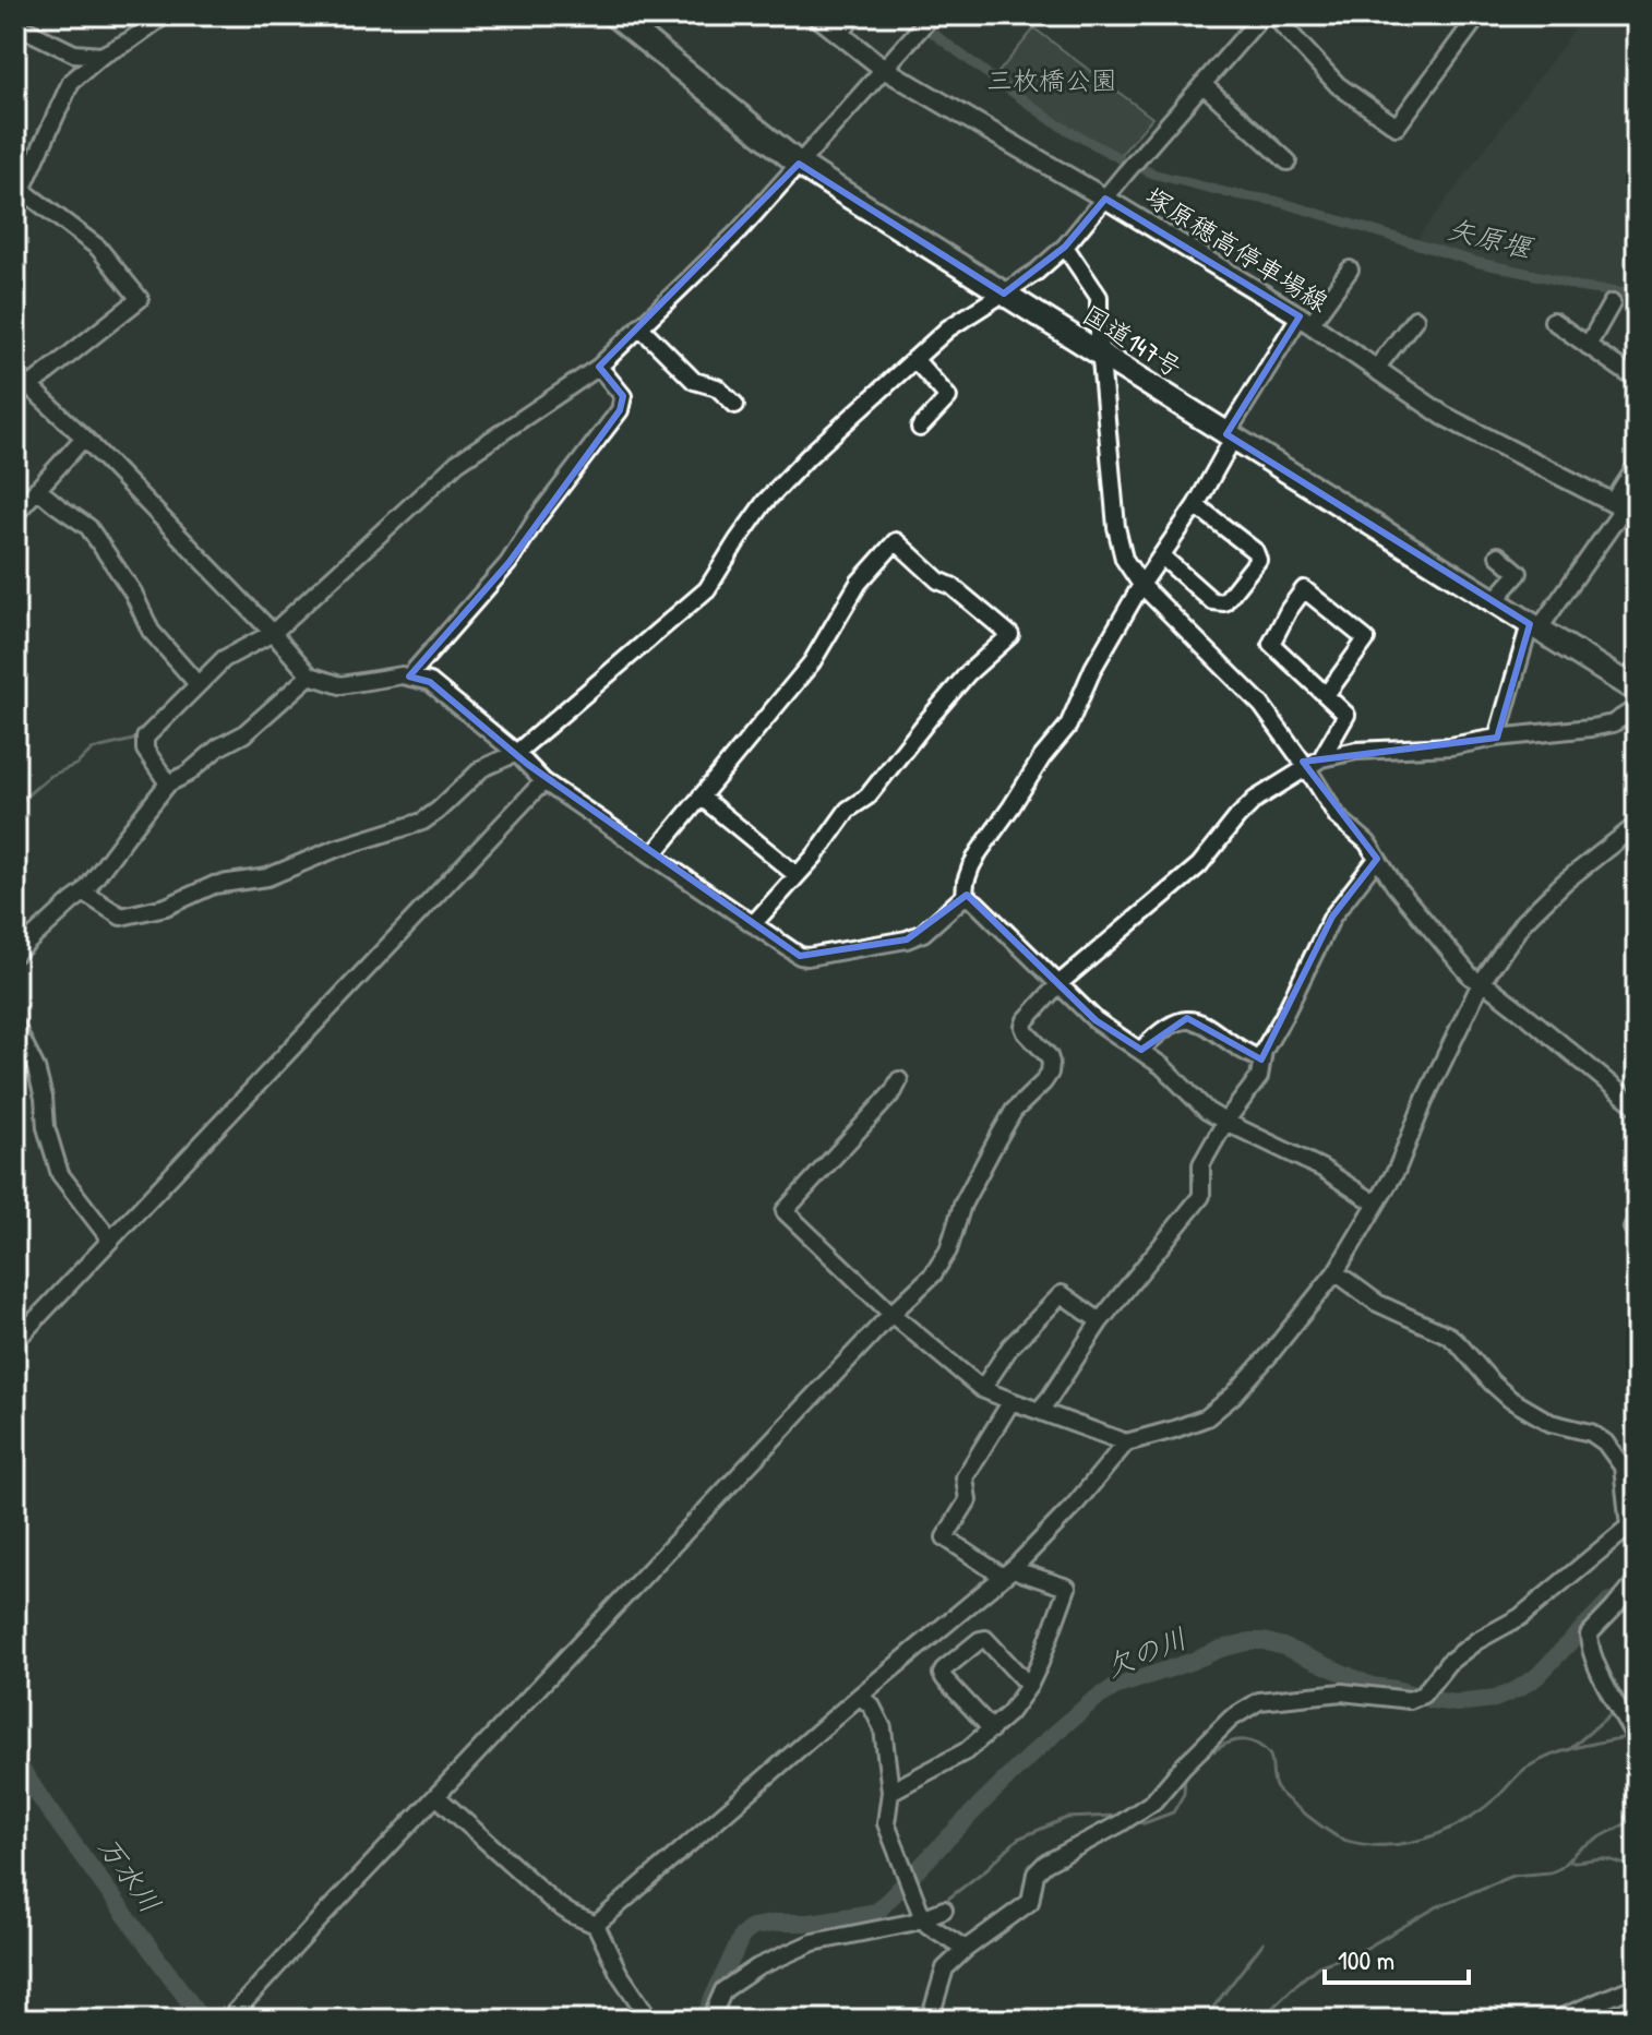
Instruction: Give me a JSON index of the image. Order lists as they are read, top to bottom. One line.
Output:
{"streets":{"highway":["国道147号"],"main road":["塚原穂高停車場線"]},"water":["矢原堰","欠の川","万水川"],"parks":["三枚橋公園"],"scale_bar":"100 m"}
